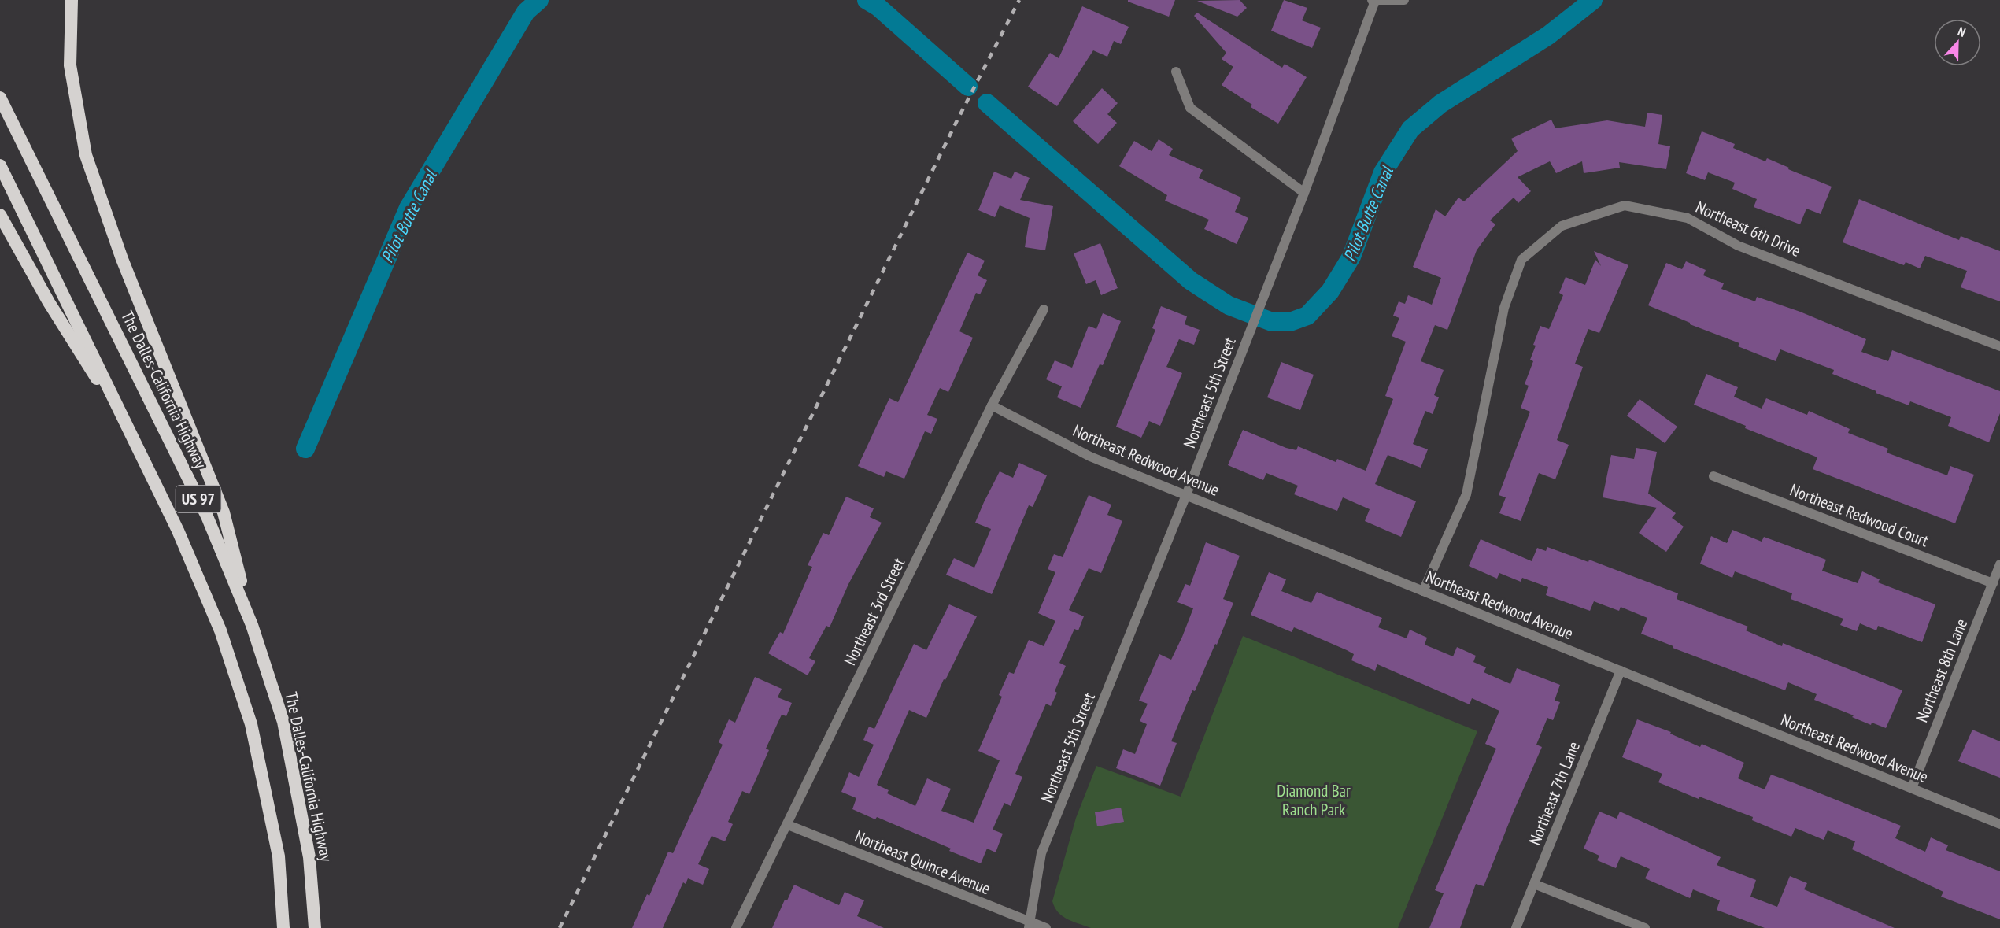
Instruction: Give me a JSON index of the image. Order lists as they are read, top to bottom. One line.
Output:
{"streets":{"highway":["The Dalles-California Highway","US 97"],"street":["Northeast 6th Drive","Northeast 5th Street","Northeast Redwood Avenue","Northeast Redwood Court","Northeast 3rd Street","Northeast 8th Lane","Northeast 7th Lane","Northeast Quince Avenue"]},"crossings":[["Northeast 6th Drive","Northeast Redwood Avenue"],["Northeast 5th Street","Northeast Redwood Avenue"],["Northeast 5th Street","Northeast Quince Avenue"],["Northeast Redwood Avenue","Northeast 3rd Street"],["Northeast Redwood Avenue","Northeast 8th Lane"],["Northeast Redwood Avenue","Northeast 7th Lane"],["Northeast Redwood Court","Northeast 8th Lane"],["Northeast 3rd Street","Northeast Quince Avenue"]],"water":["Pilot Butte Canal"],"parks":["Diamond Bar Ranch Park"],"north":"top"}
